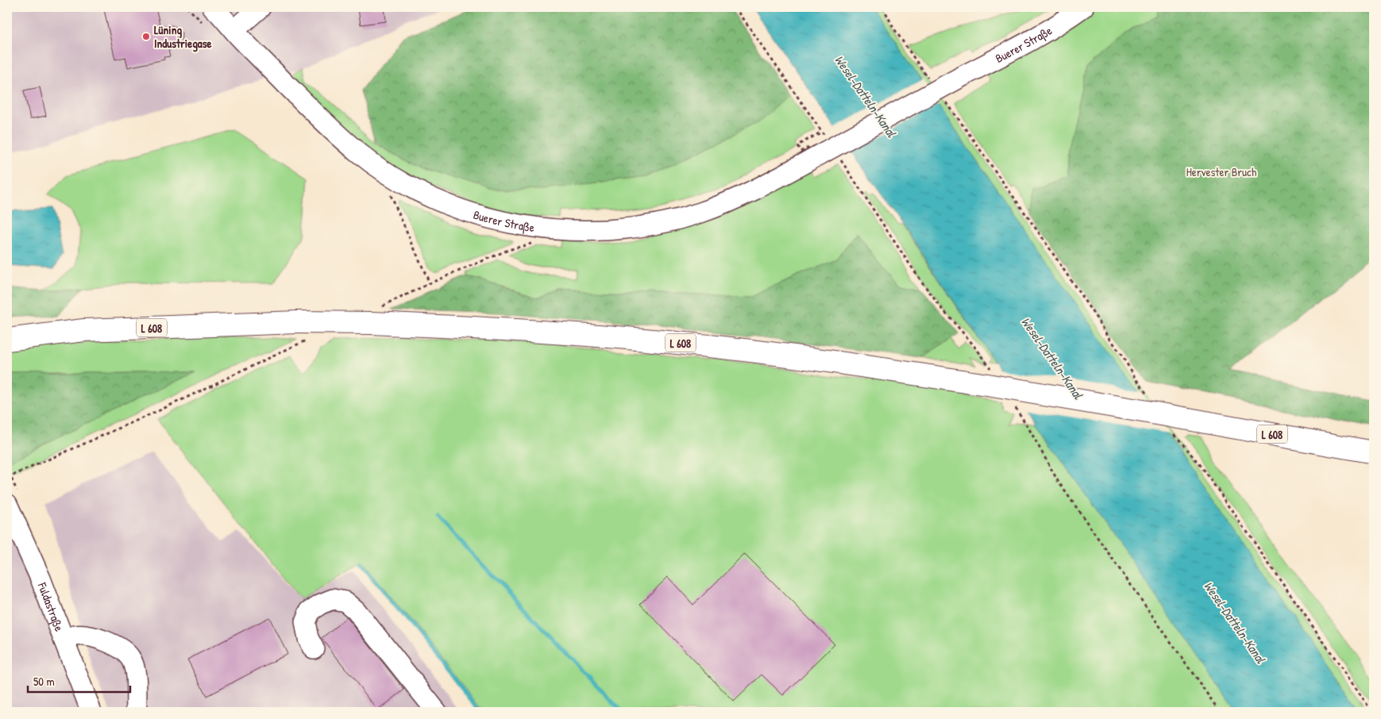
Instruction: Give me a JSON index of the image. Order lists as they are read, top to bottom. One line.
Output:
{"streets":{"main road":["L 608"],"street":["Buerer Straße","Fuldastraße"]},"water":["Wesel-Datteln-Kanal"],"parks":["Hervester Bruch"],"places":["Lüning Industriegase"],"scale_bar":"50 m"}
